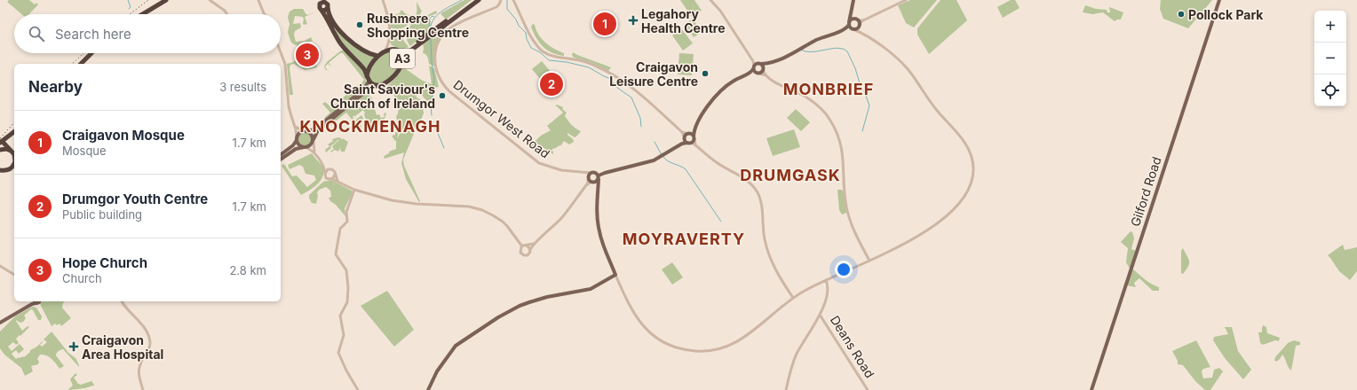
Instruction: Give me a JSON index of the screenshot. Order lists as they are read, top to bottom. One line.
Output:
{"streets":{"highway":["A3"],"main road":["Gilford Road"],"street":["Drumgor West Road","Deans Road"]},"districts":["MONBRIEF","KNOCKMENAGH","DRUMGASK","MOYRAVERTY"],"places":{"other":["Pollock Park","Rushmere Shopping Centre","Craigavon Leisure Centre","Saint Saviour's Church of Ireland"],"health":["Legahory Health Centre","Craigavon Area Hospital"]},"page":{"map_buttons":["+","−"],"pins":["1","3","2"],"search":"Search here","heading":["Nearby","3 results"],"list":[{"mark":"1","name":"Craigavon Mosque","note":"Mosque","value":"1.7 km"},{"mark":"2","name":"Drumgor Youth Centre","note":"Public building","value":"1.7 km"},{"mark":"3","name":"Hope Church","note":"Church","value":"2.8 km"}]}}
